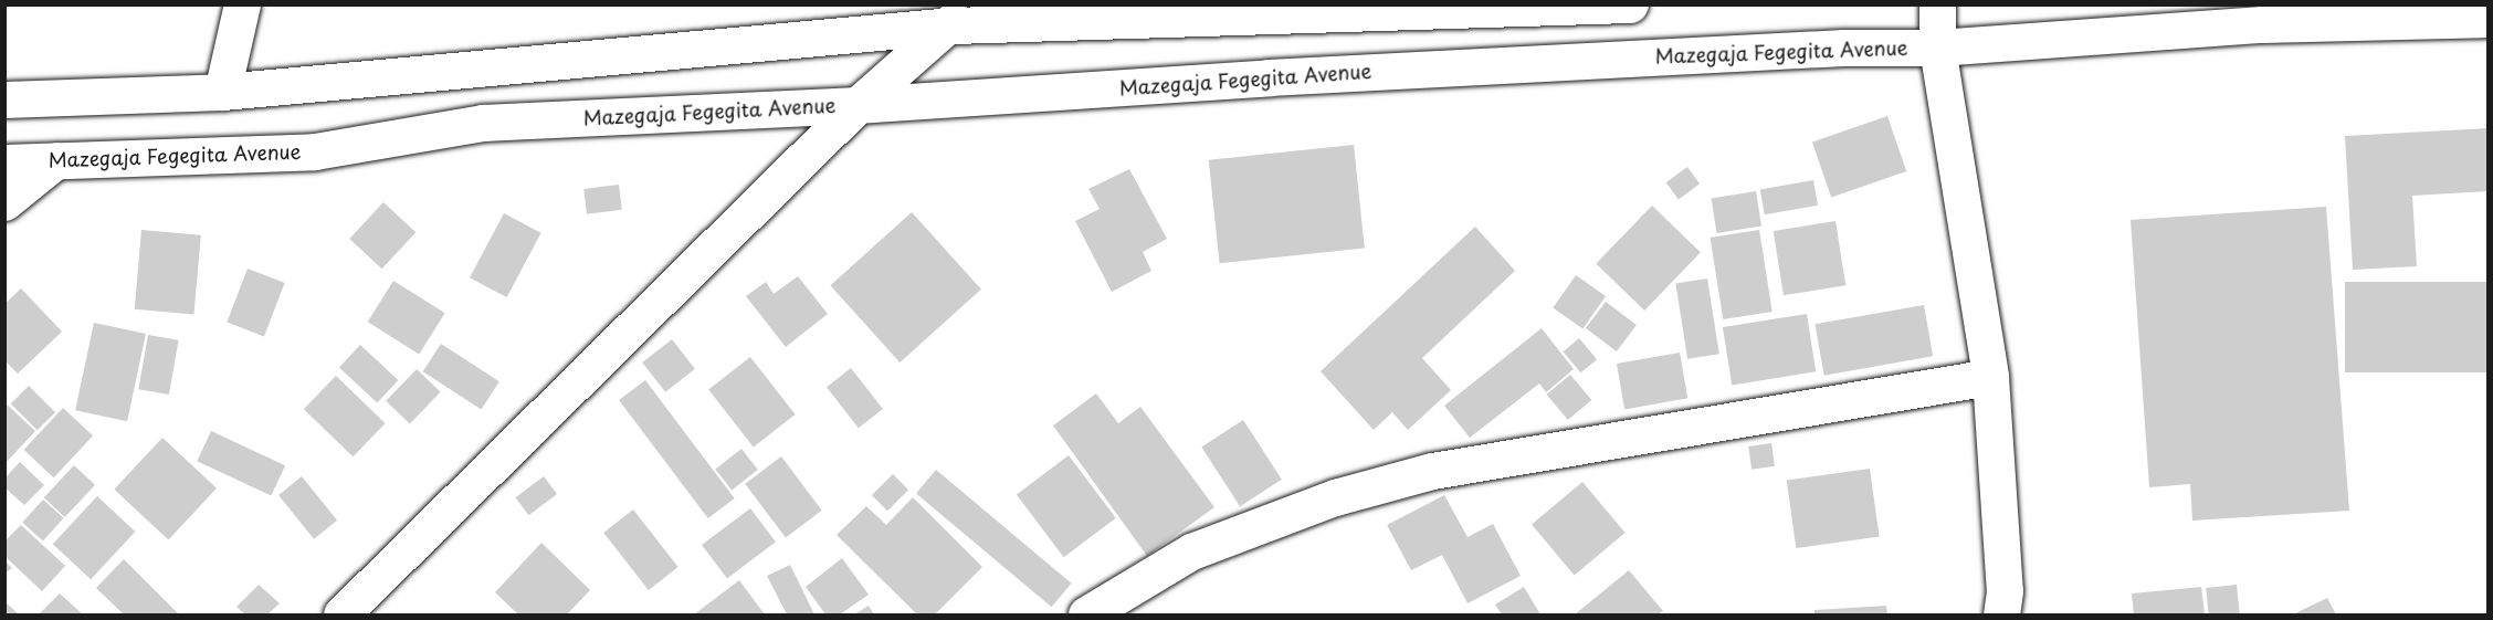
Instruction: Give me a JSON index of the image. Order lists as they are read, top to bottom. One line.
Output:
{"streets":{"street":["Mazegaja Fegegita Avenue"]}}
